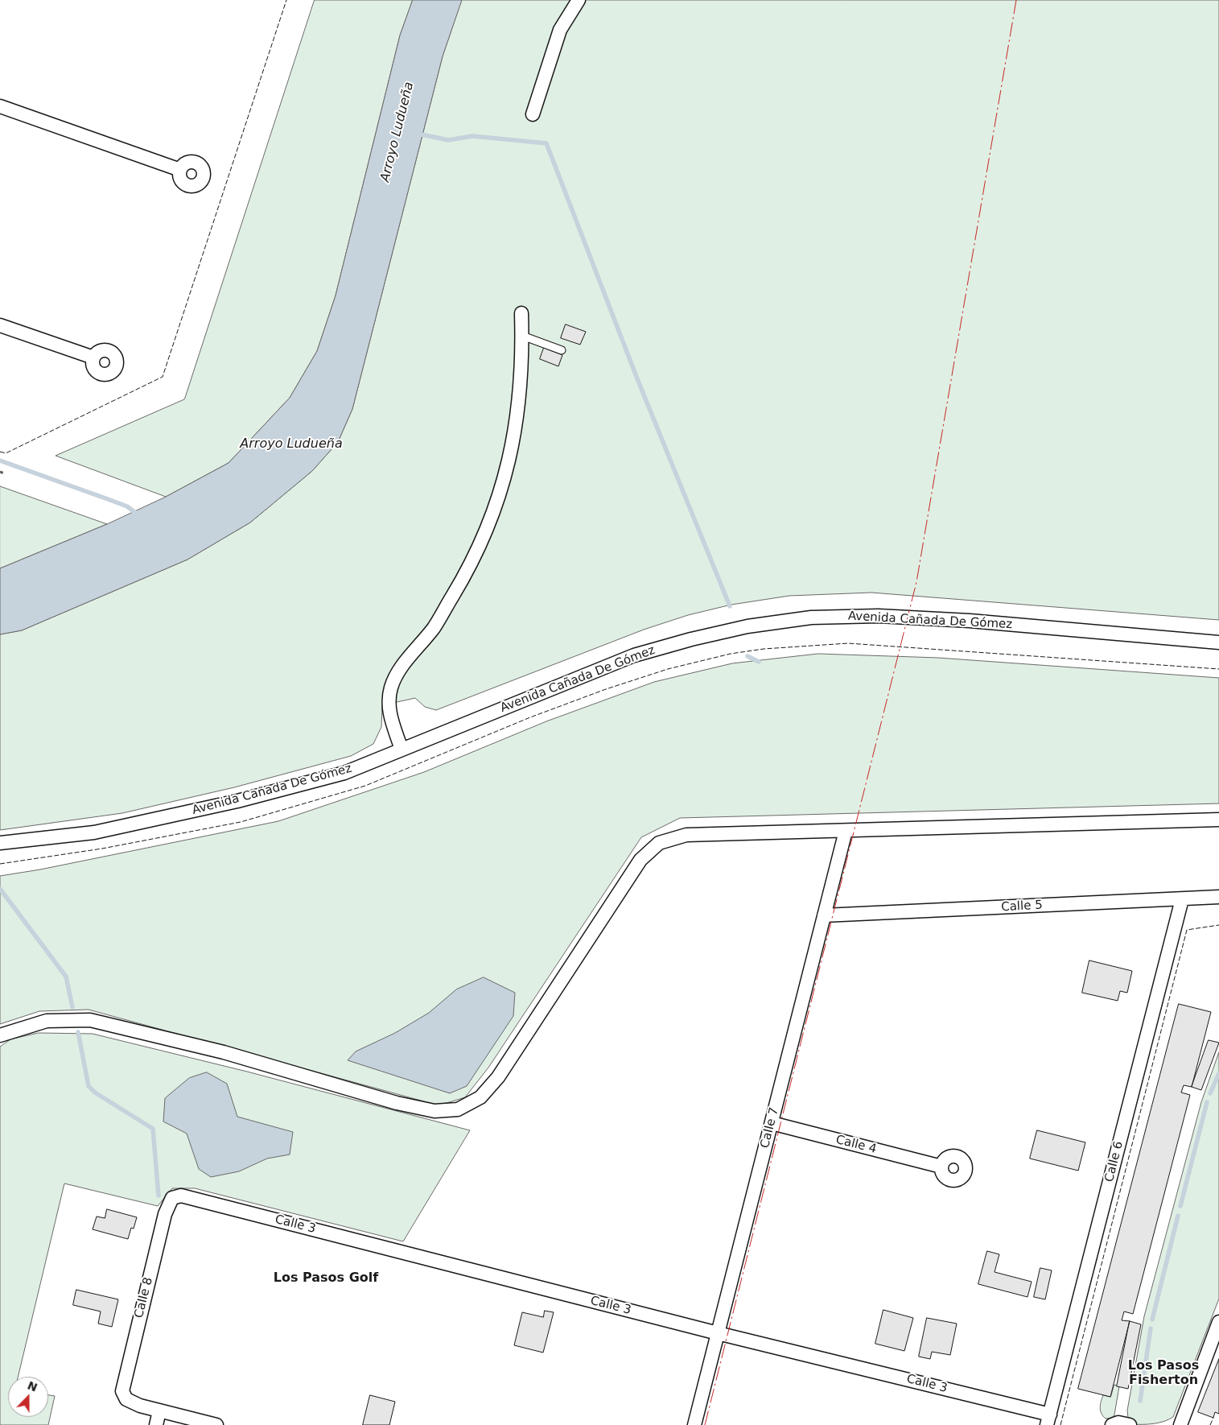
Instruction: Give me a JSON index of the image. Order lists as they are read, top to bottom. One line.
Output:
{"streets":{"street":["Avenida Cañada De Gómez","Calle 5","Calle 7","Calle 4","Calle 6","Calle 3","Calle 8"]},"crossings":[["Calle 5","Calle 7"],["Calle 5","Calle 6"],["Calle 7","Calle 4"],["Calle 7","Calle 3"],["Calle 6","Calle 3"],["Calle 3","Calle 8"]],"districts":["Los Pasos Golf","Los Pasos Fisherton"],"water":["Arroyo Ludueña"],"north":"top"}
